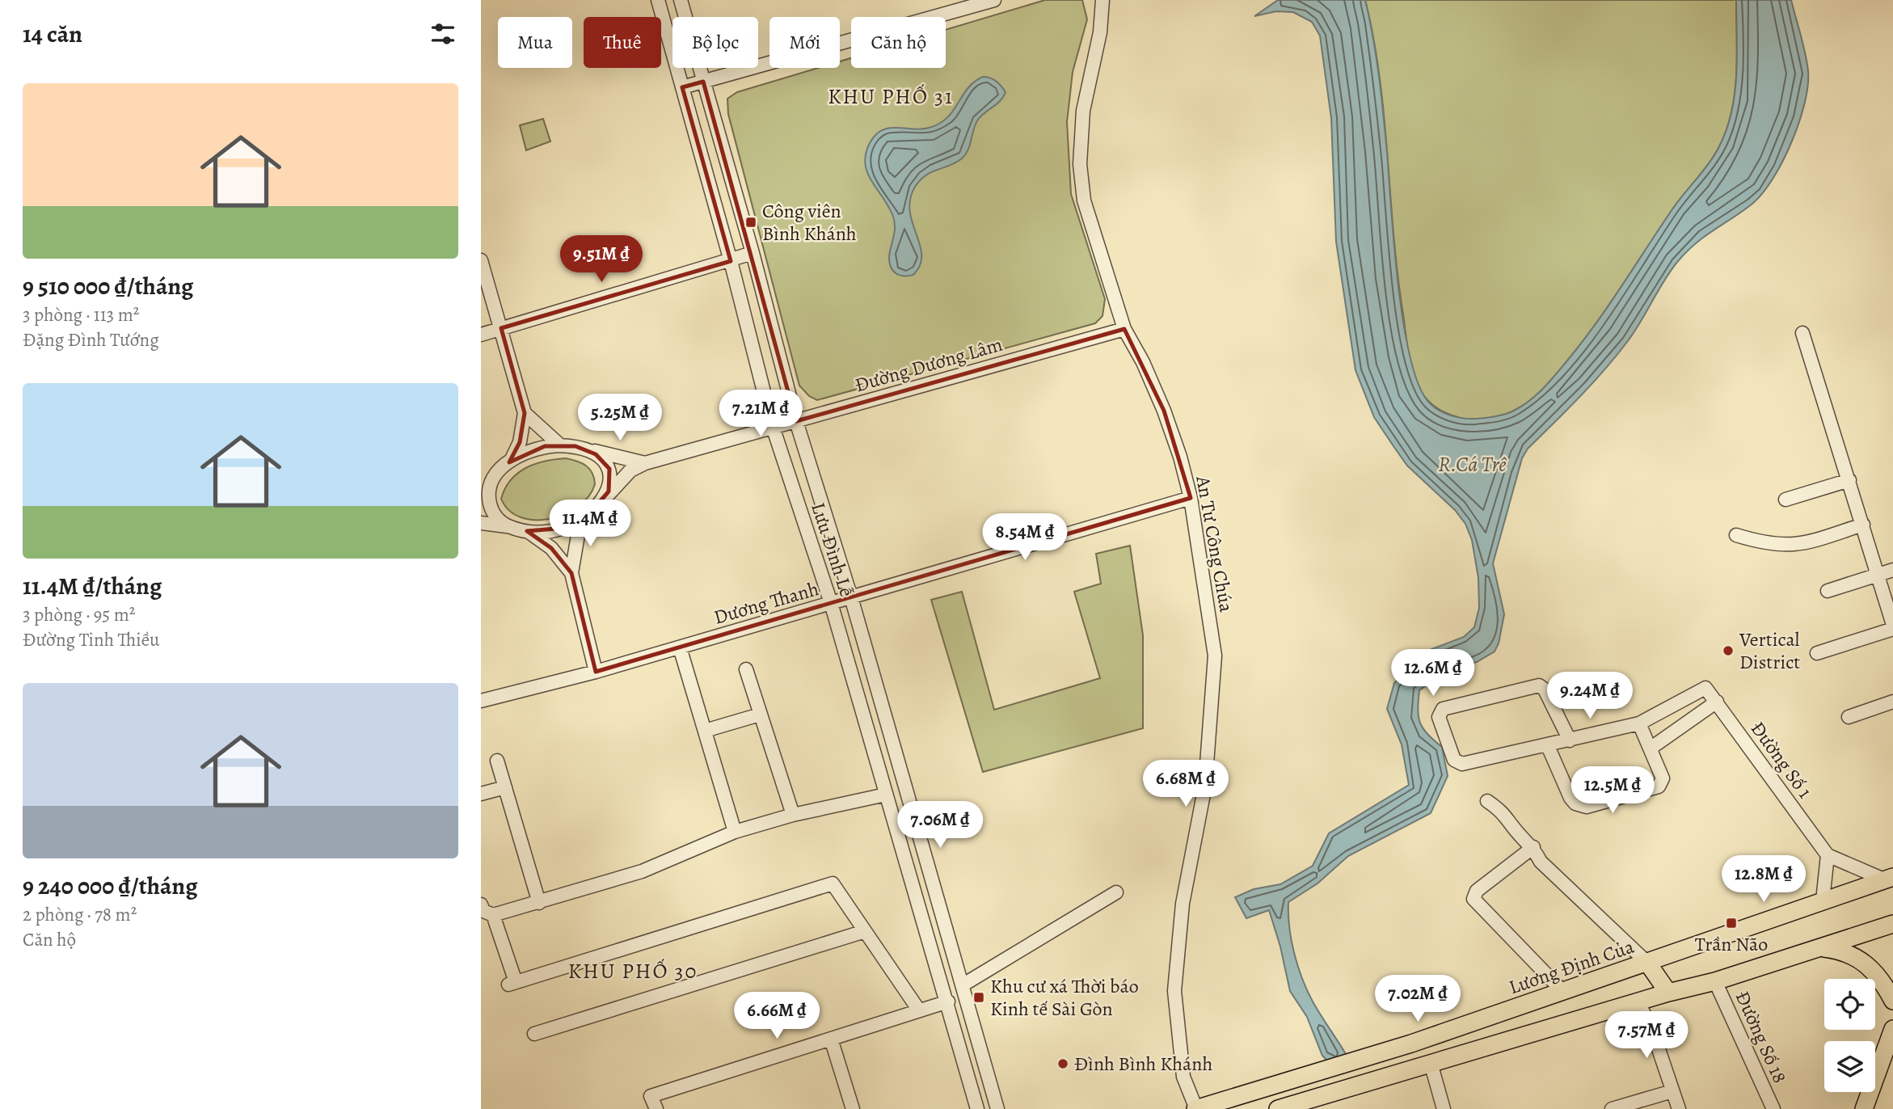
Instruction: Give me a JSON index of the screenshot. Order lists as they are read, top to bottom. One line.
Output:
{"streets":{"main road":["Lương Định Của"],"street":["Đường Dương Lâm","An Tư Công Chúa","Lưu Đình Lễ","Dương Thanh","Đường Số 1","Đường Số 18"]},"crossings":[["Đường Dương Lâm","An Tư Công Chúa"],["Đường Dương Lâm","Lưu Đình Lễ"],["An Tư Công Chúa","Dương Thanh"],["An Tư Công Chúa","Lương Định Của"],["Lưu Đình Lễ","Dương Thanh"]],"districts":["KHU PHỐ 31","KHU PHỐ 30"],"water":["R.Cá Trê"],"places":{"transit":["Công viên Bình Khánh","Trần Não","Khu cư xá Thời báo Kinh tế Sài Gòn"],"other":["Vertical District","Đình Bình Khánh"]},"page":{"heading":"14 căn","chip":["Mua","Thuê","Bộ lọc","Mới","Căn hộ"],"list":[{"name":"9 510 000 ₫/tháng","note":"3 phòng · 113 m² · Đặng Đình Tướng"},{"name":"11.4M ₫/tháng","note":"3 phòng · 95 m² · Đường Tinh Thiều"},{"name":"9 240 000 ₫/tháng","note":"2 phòng · 78 m² · Căn hộ"}],"price":["9.51M ₫","7.21M ₫","5.25M ₫","11.4M ₫","8.54M ₫","12.6M ₫","9.24M ₫","6.68M ₫","12.5M ₫","7.06M ₫","12.8M ₫","7.02M ₫","6.66M ₫","7.57M ₫"]}}
